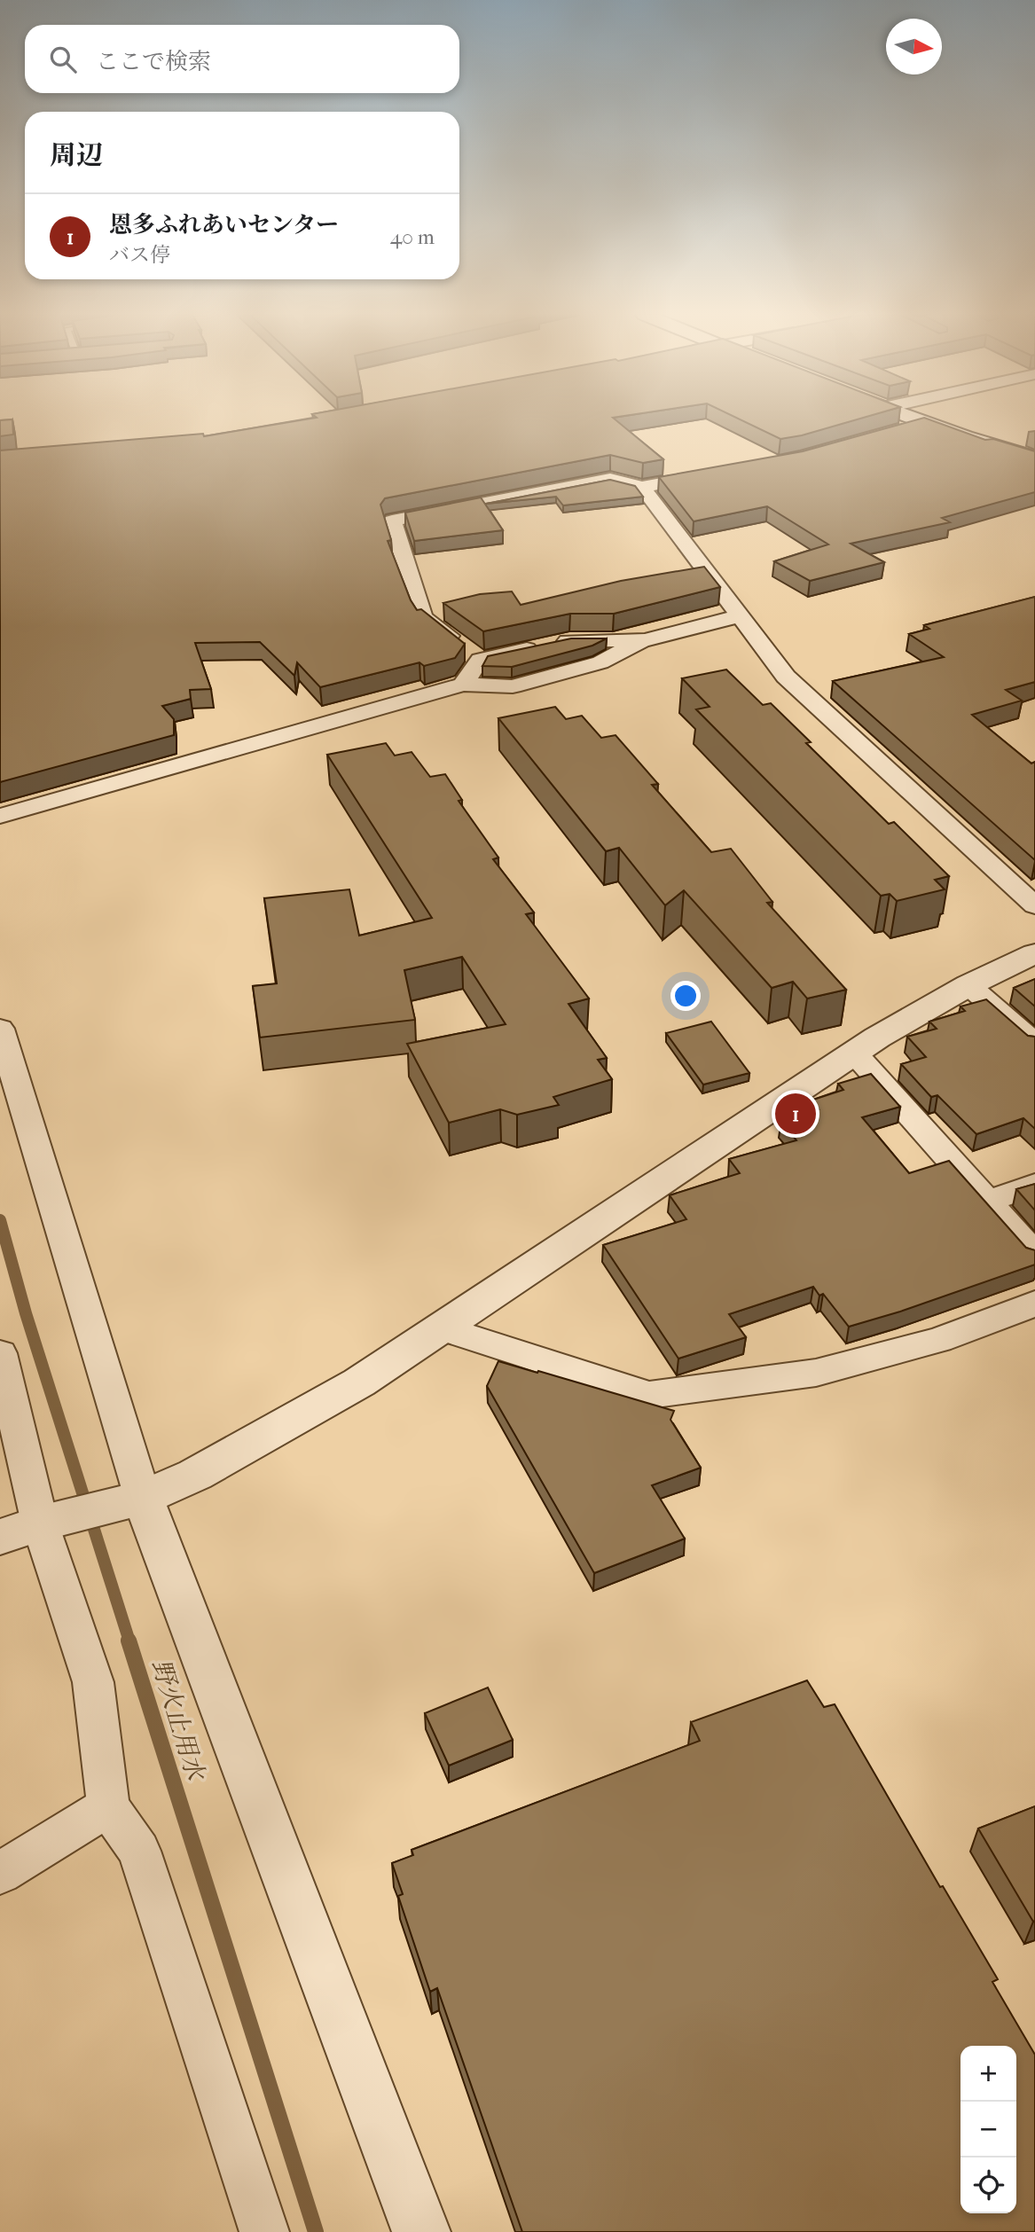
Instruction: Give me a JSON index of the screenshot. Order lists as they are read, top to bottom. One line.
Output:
{"water":["野火止用水"],"north":"right","page":{"search":"ここで検索","heading":"周辺","list":[{"mark":"1","name":"恩多ふれあいセンター","note":"バス停","value":"40 m"}],"pins":"1","map_buttons":["+","−"]}}
